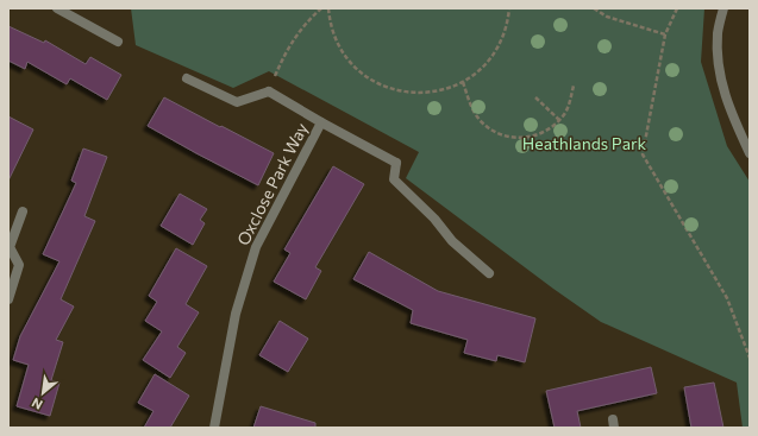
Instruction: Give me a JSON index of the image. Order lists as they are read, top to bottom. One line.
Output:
{"streets":{"street":["Oxclose Park Way"]},"parks":["Heathlands Park"],"north":"bottom left"}
